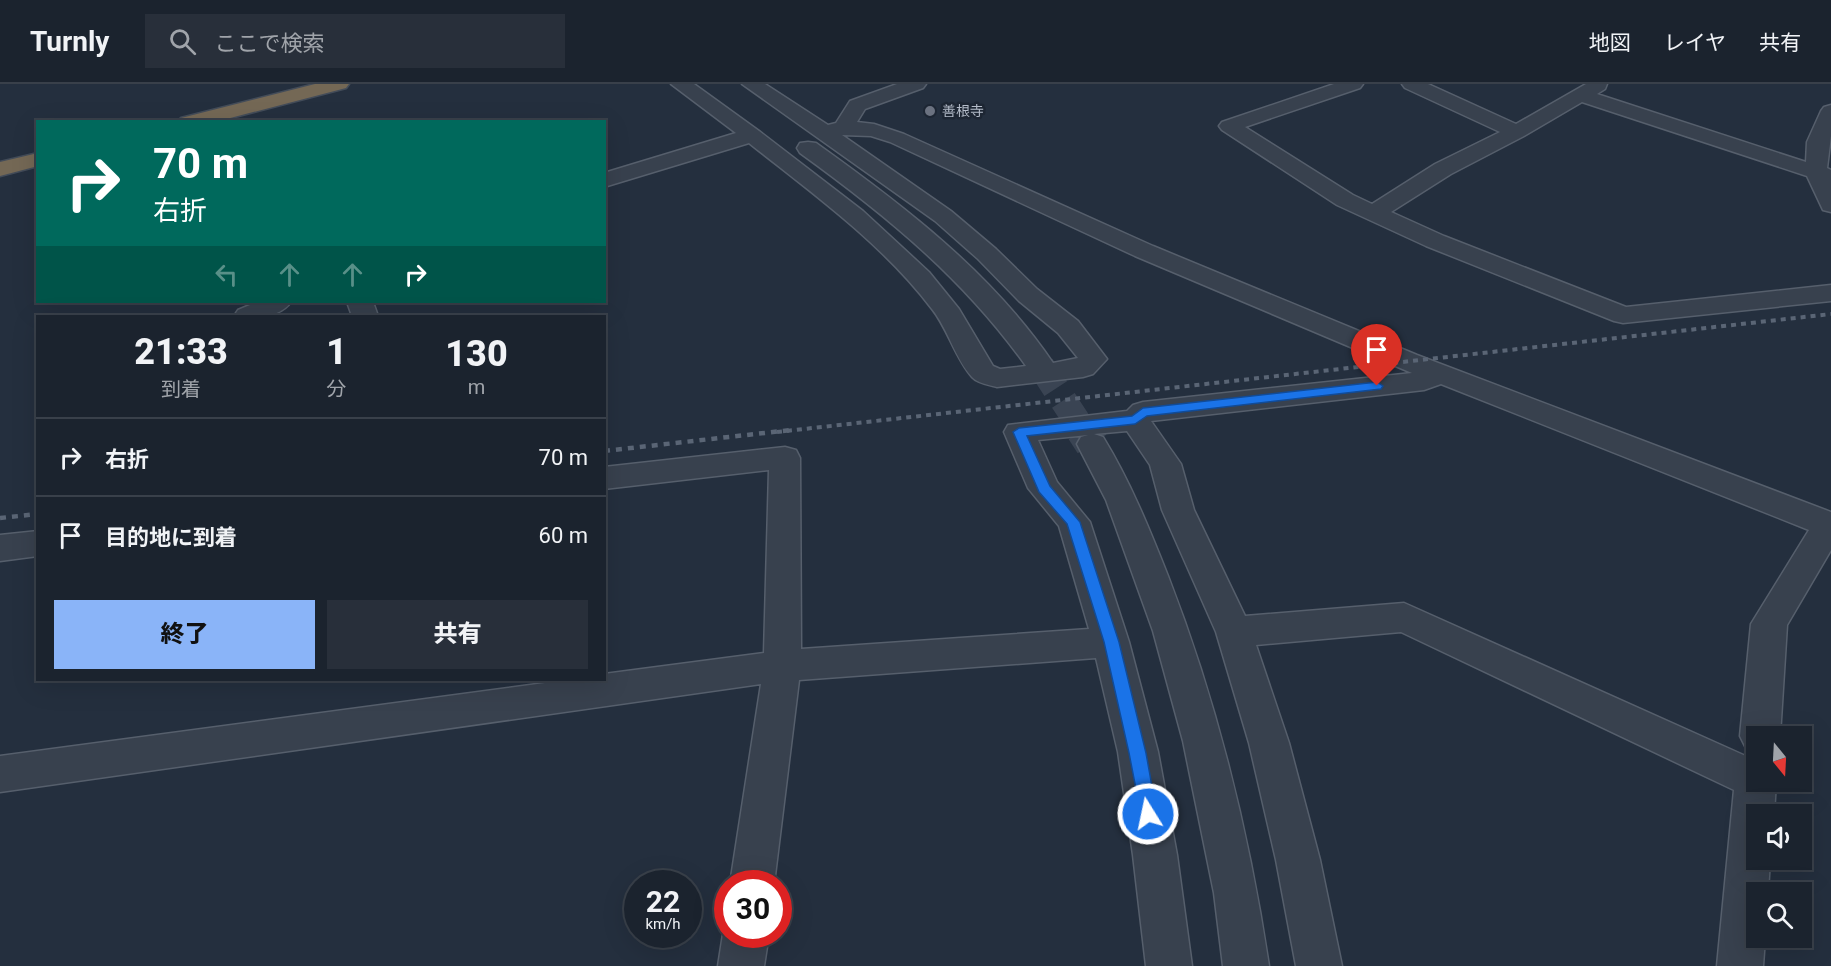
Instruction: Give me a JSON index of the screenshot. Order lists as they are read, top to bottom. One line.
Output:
{"places":["善根寺"],"north":"bottom","page":{"header":"Turnly","search":"ここで検索","nav":["地図","レイヤ","共有"],"turn":["70 m","右折"],"eta":["21:33","到着","1","分","130","m"],"list":[{"name":"右折","value":"70 m"},{"name":"目的地に到着","value":"60 m"}],"buttons":["終了","共有"],"speed":"22 km/h","limit":"30"}}
